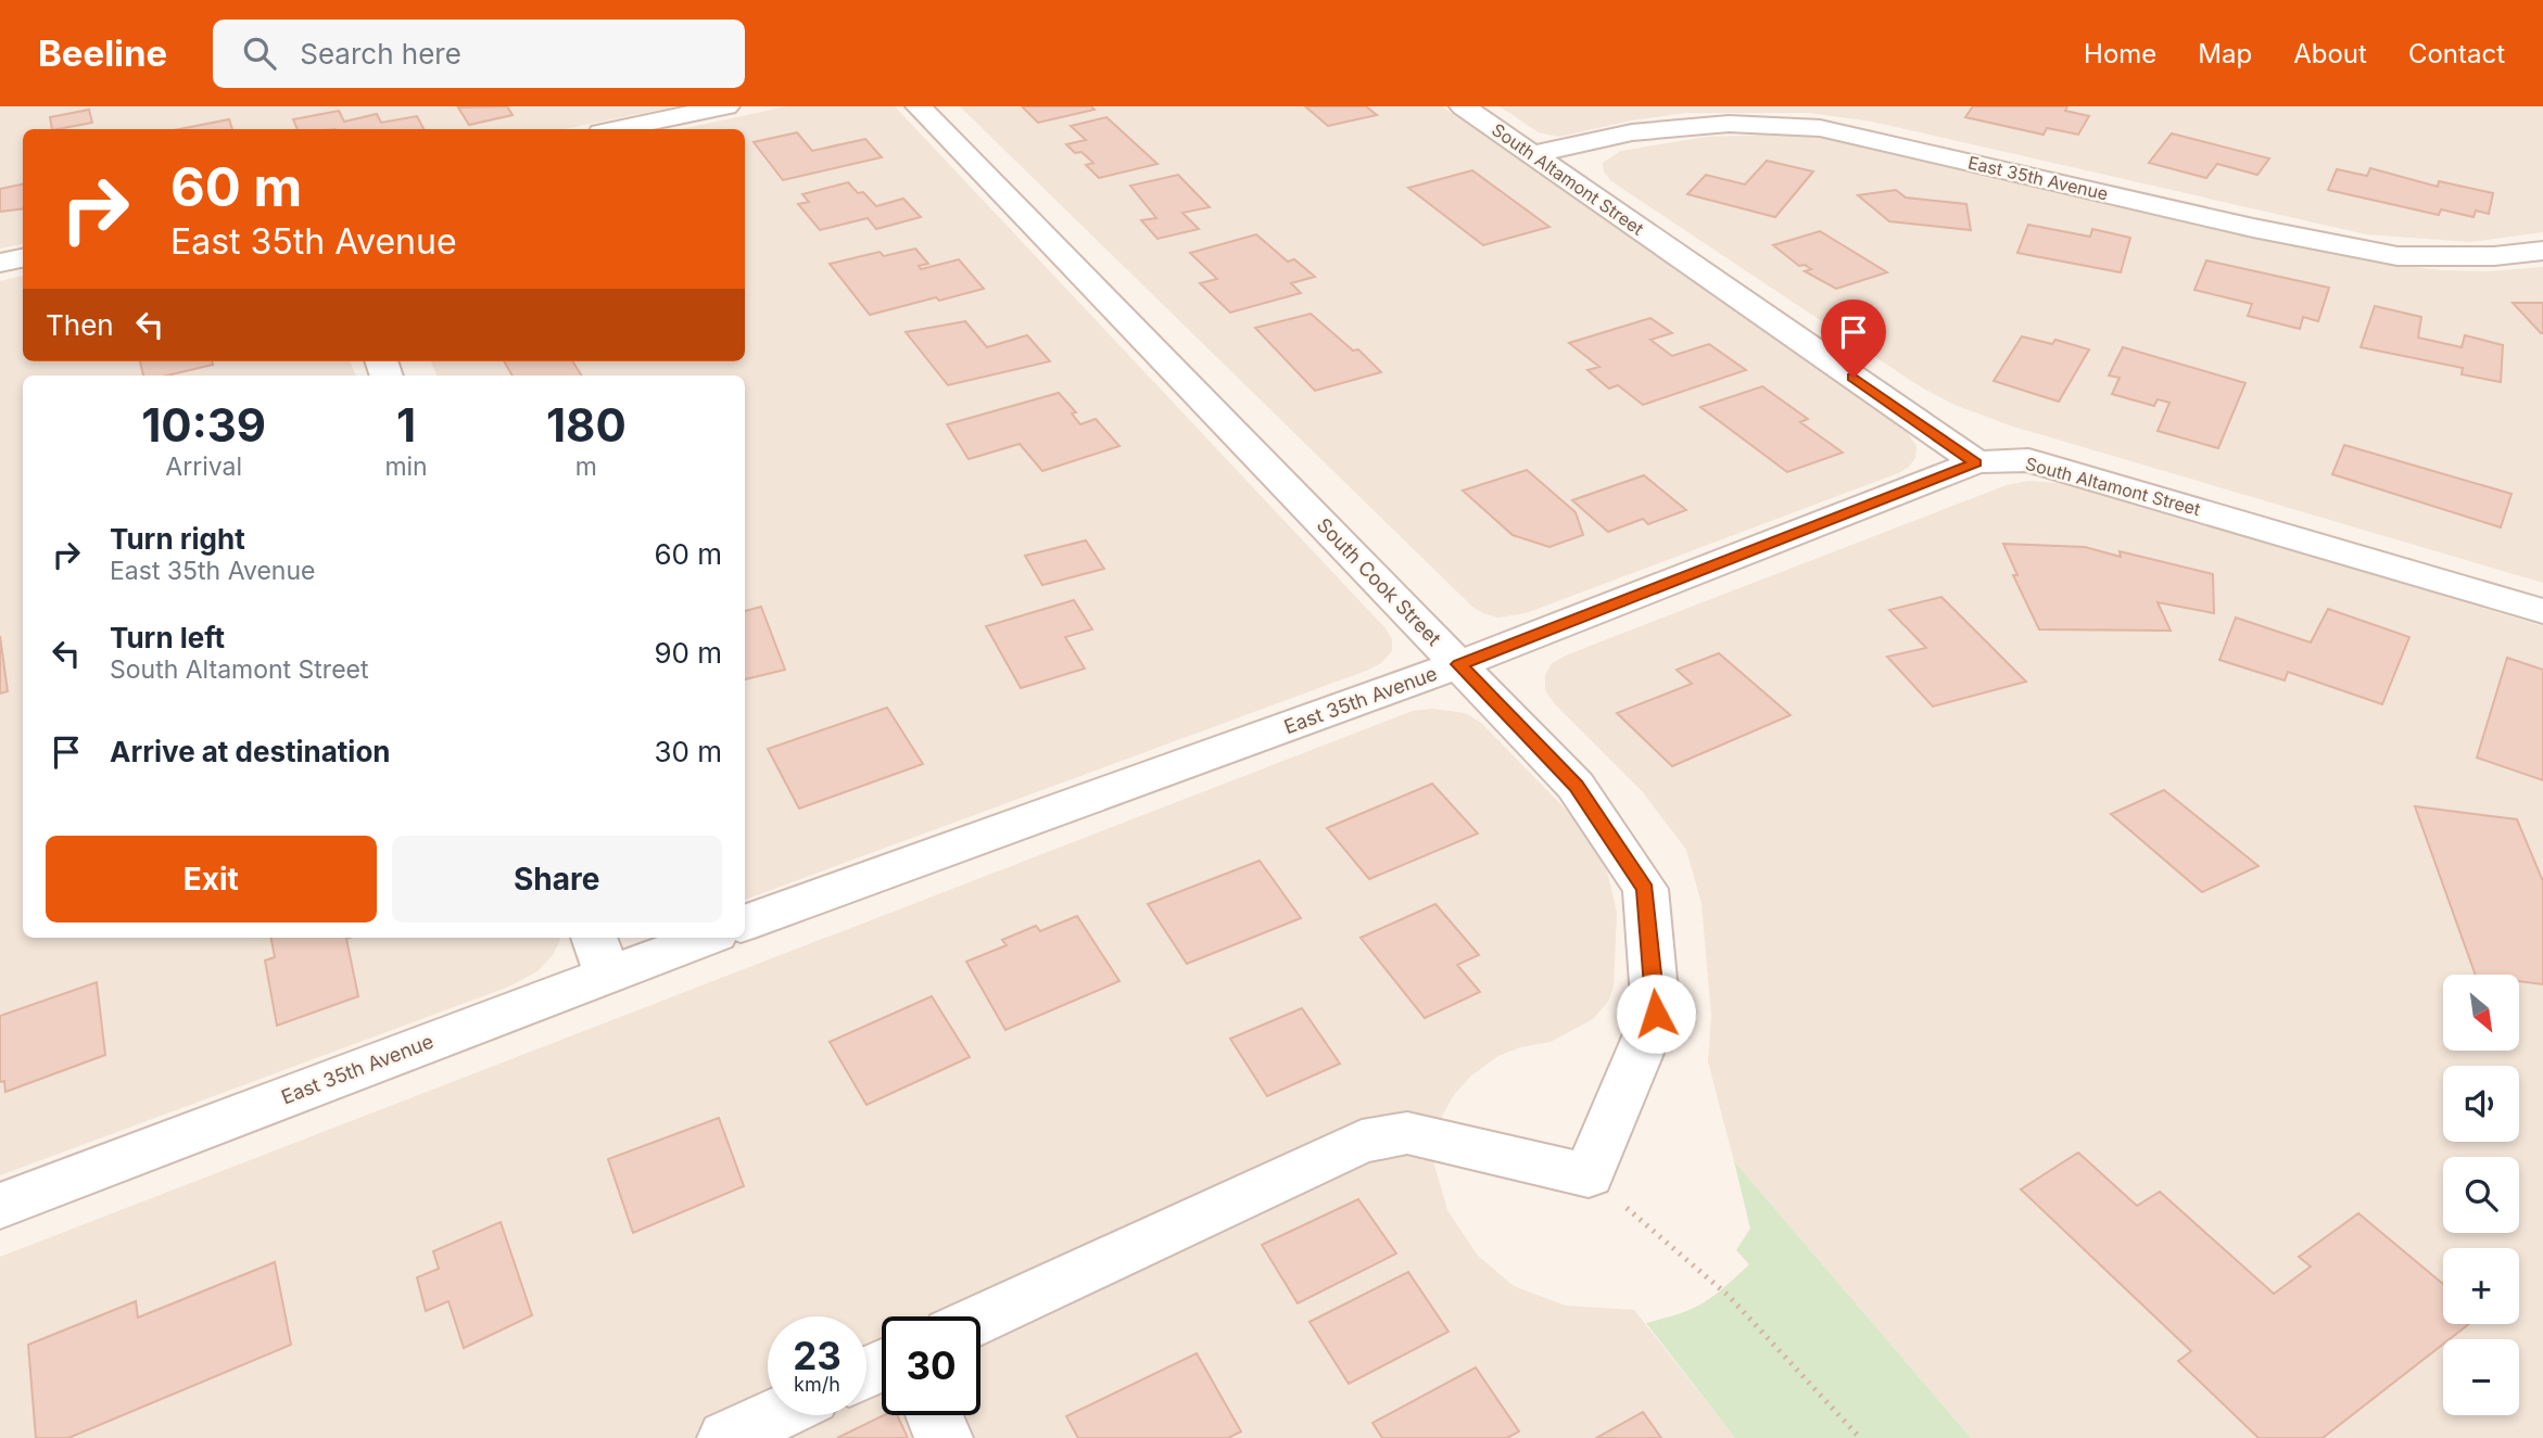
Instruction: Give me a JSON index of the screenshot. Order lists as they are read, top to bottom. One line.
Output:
{"streets":{"street":["East 35th Avenue","South Altamont Street","South Cook Street"]},"crossings":[["East 35th Avenue","South Altamont Street"],["East 35th Avenue","South Cook Street"]],"north":"bottom right","page":{"header":"Beeline","search":"Search here","nav":["Home","Map","About","Contact"],"turn":["60 m","East 35th Avenue"],"then":"Then","eta":["10:39","Arrival","1","min","180","m"],"list":[{"name":"Turn right","note":"East 35th Avenue","value":"60 m"},{"name":"Turn left","note":"South Altamont Street","value":"90 m"},{"name":"Arrive at destination","value":"30 m"}],"buttons":["Exit","Share"],"map_buttons":["+","−"],"speed":"23 km/h","limit":"30"}}
